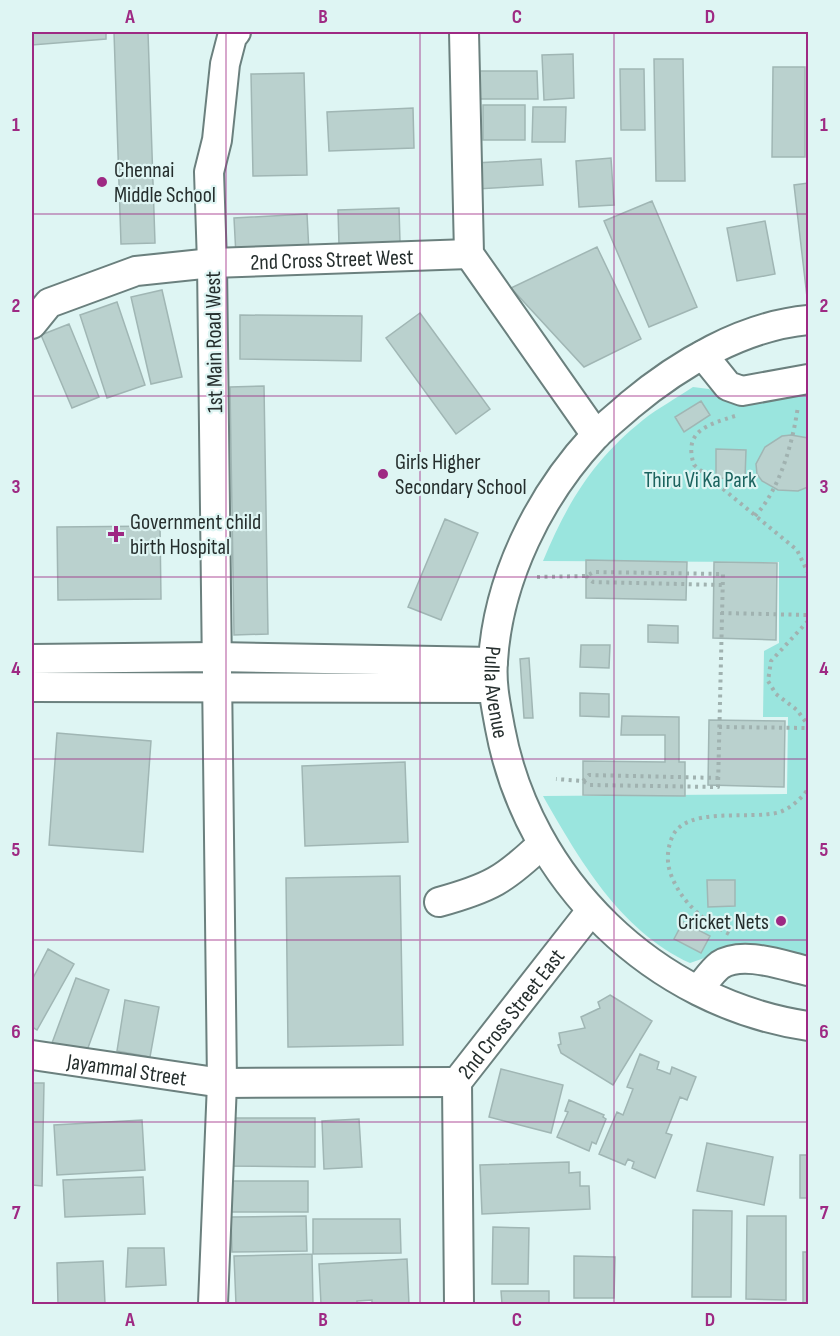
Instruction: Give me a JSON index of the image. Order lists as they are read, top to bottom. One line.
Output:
{"streets":{"street":["2nd Cross Street West","1st Main Road West","Pulla Avenue","2nd Cross Street East","Jayammal Street"]},"crossings":[["2nd Cross Street West","1st Main Road West"],["1st Main Road West","Jayammal Street"],["Pulla Avenue","2nd Cross Street East"],["2nd Cross Street East","Jayammal Street"]],"parks":["Thiru Vi Ka Park"],"places":{"other":["Chennai Middle School","Girls Higher Secondary School","Cricket Nets"],"health":["Government child birth Hospital"]},"grid":{"columns":["A","B","C","D"],"rows":["1","2","3","4","5","6","7"]}}
